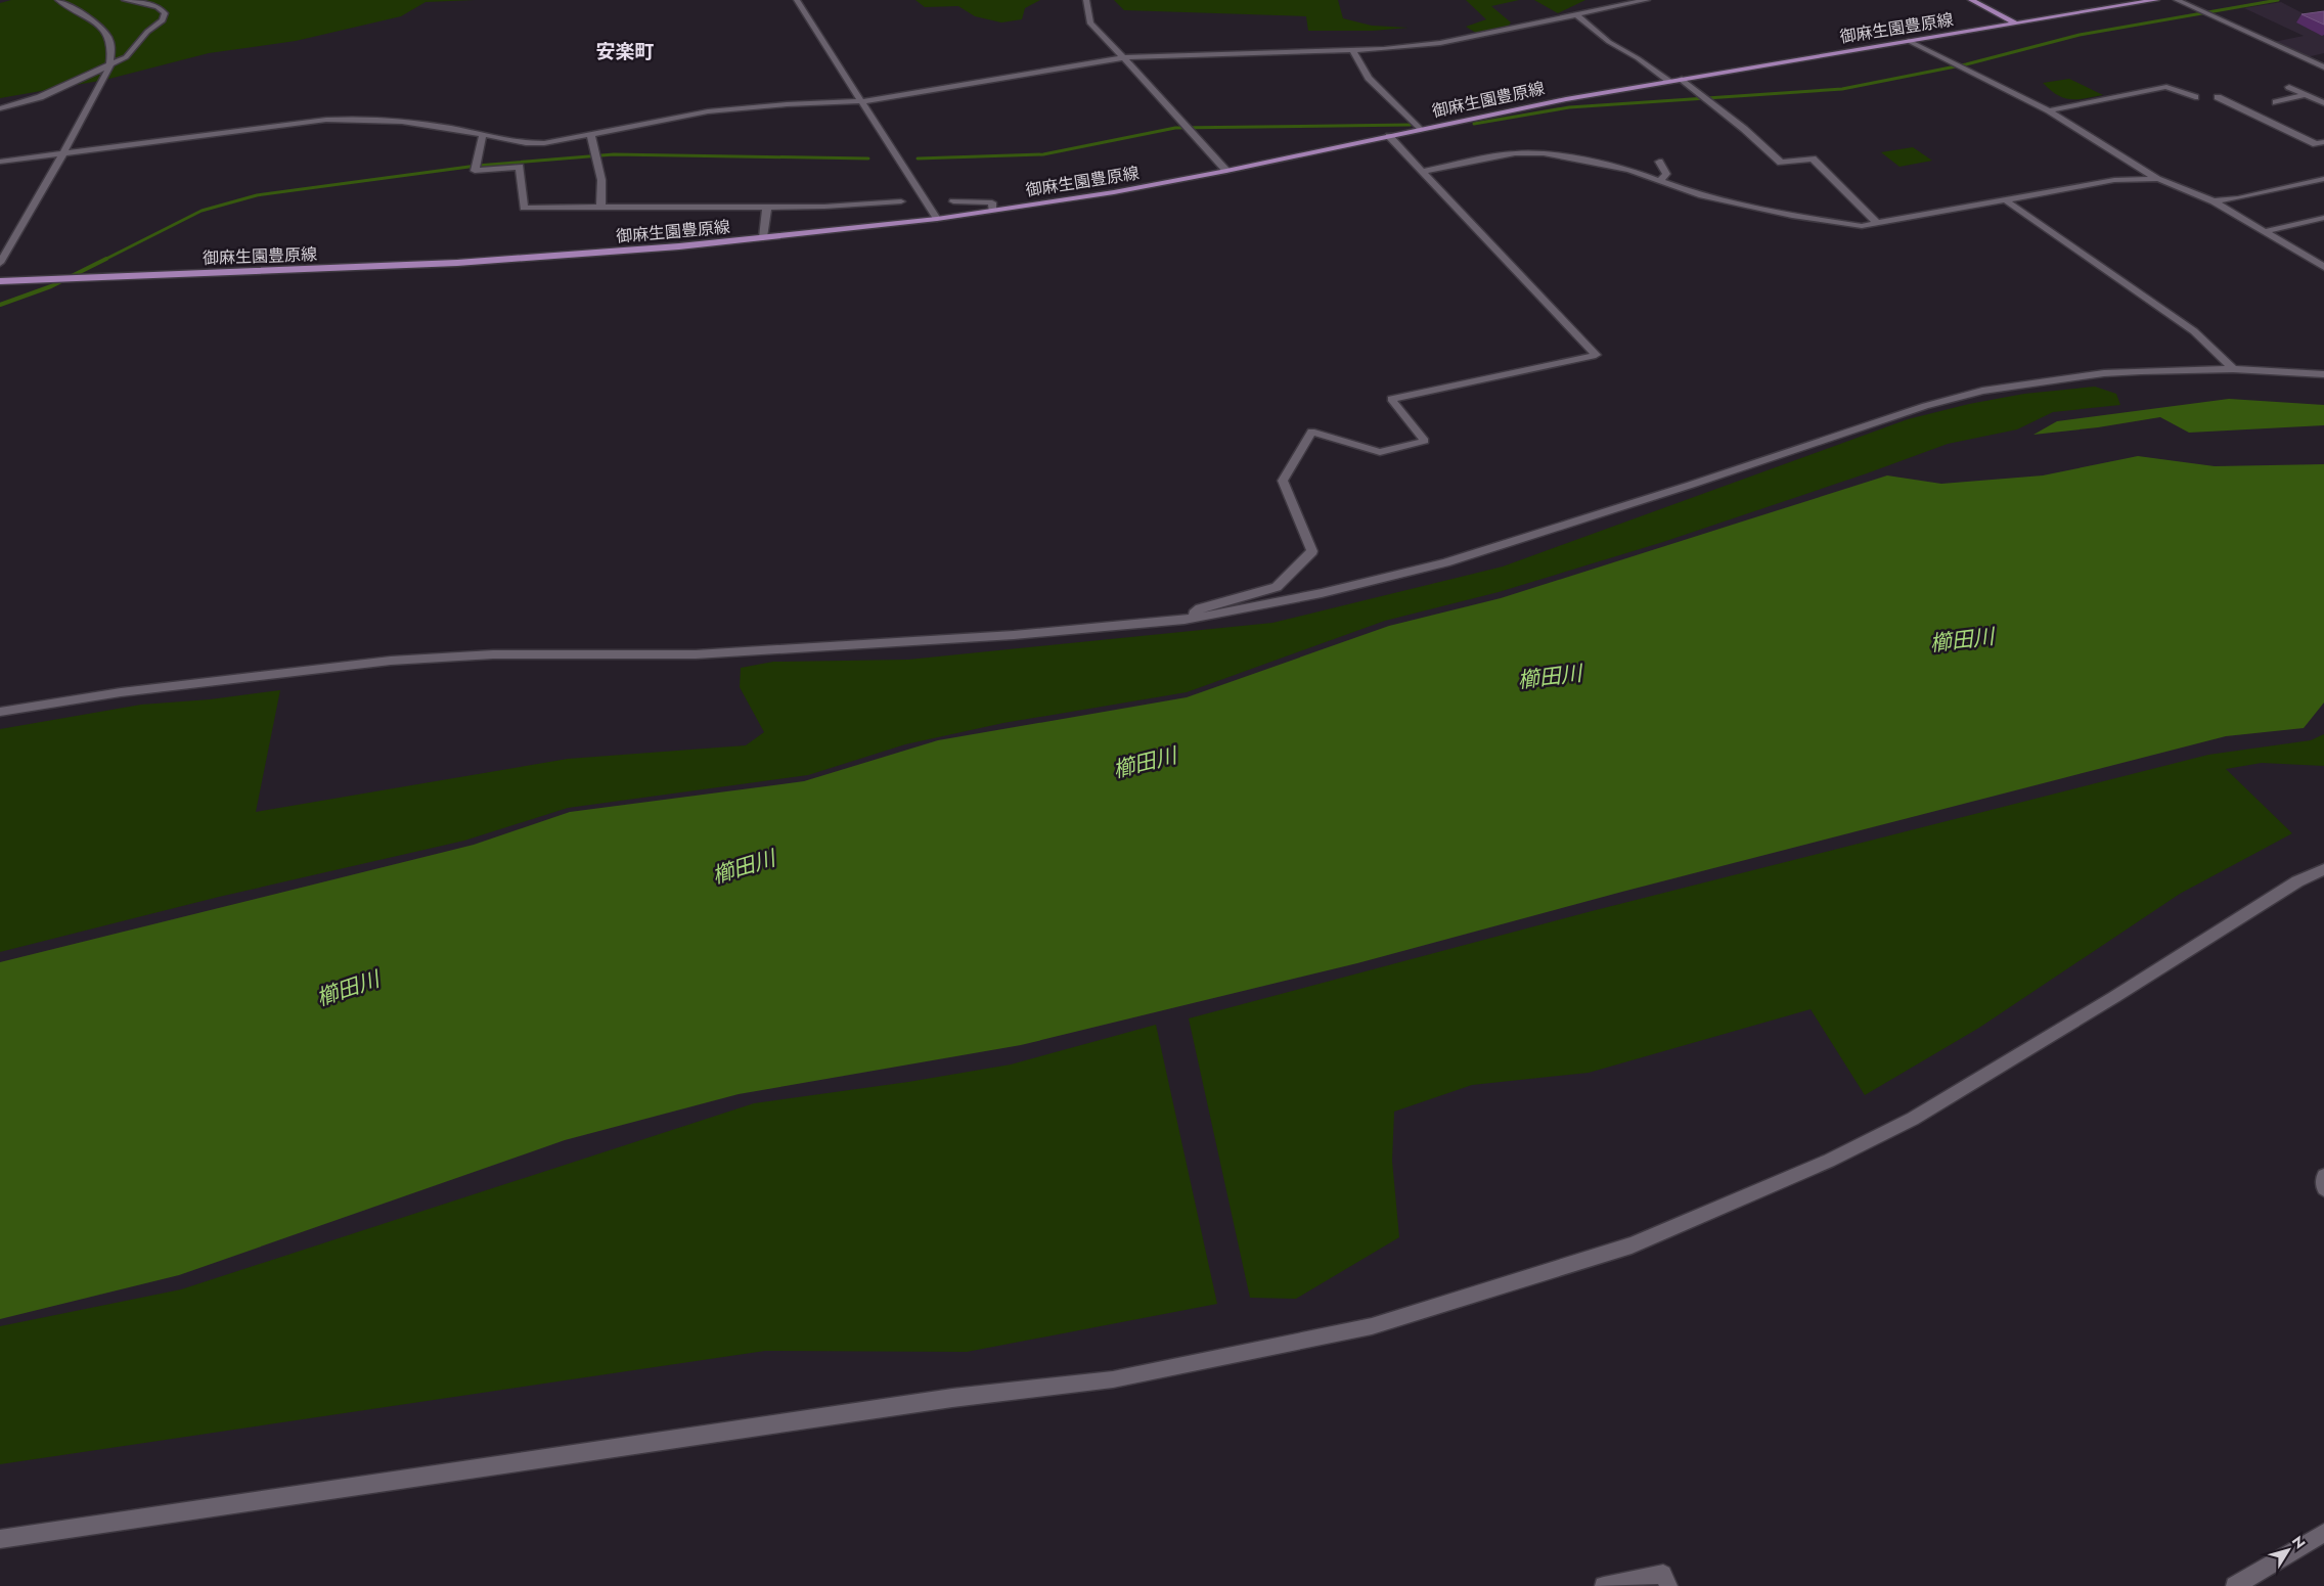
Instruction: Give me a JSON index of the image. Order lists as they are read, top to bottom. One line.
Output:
{"streets":{"main road":["御麻生園豊原線"]},"districts":["安楽町"],"water":["櫛田川"],"north":"top right"}
